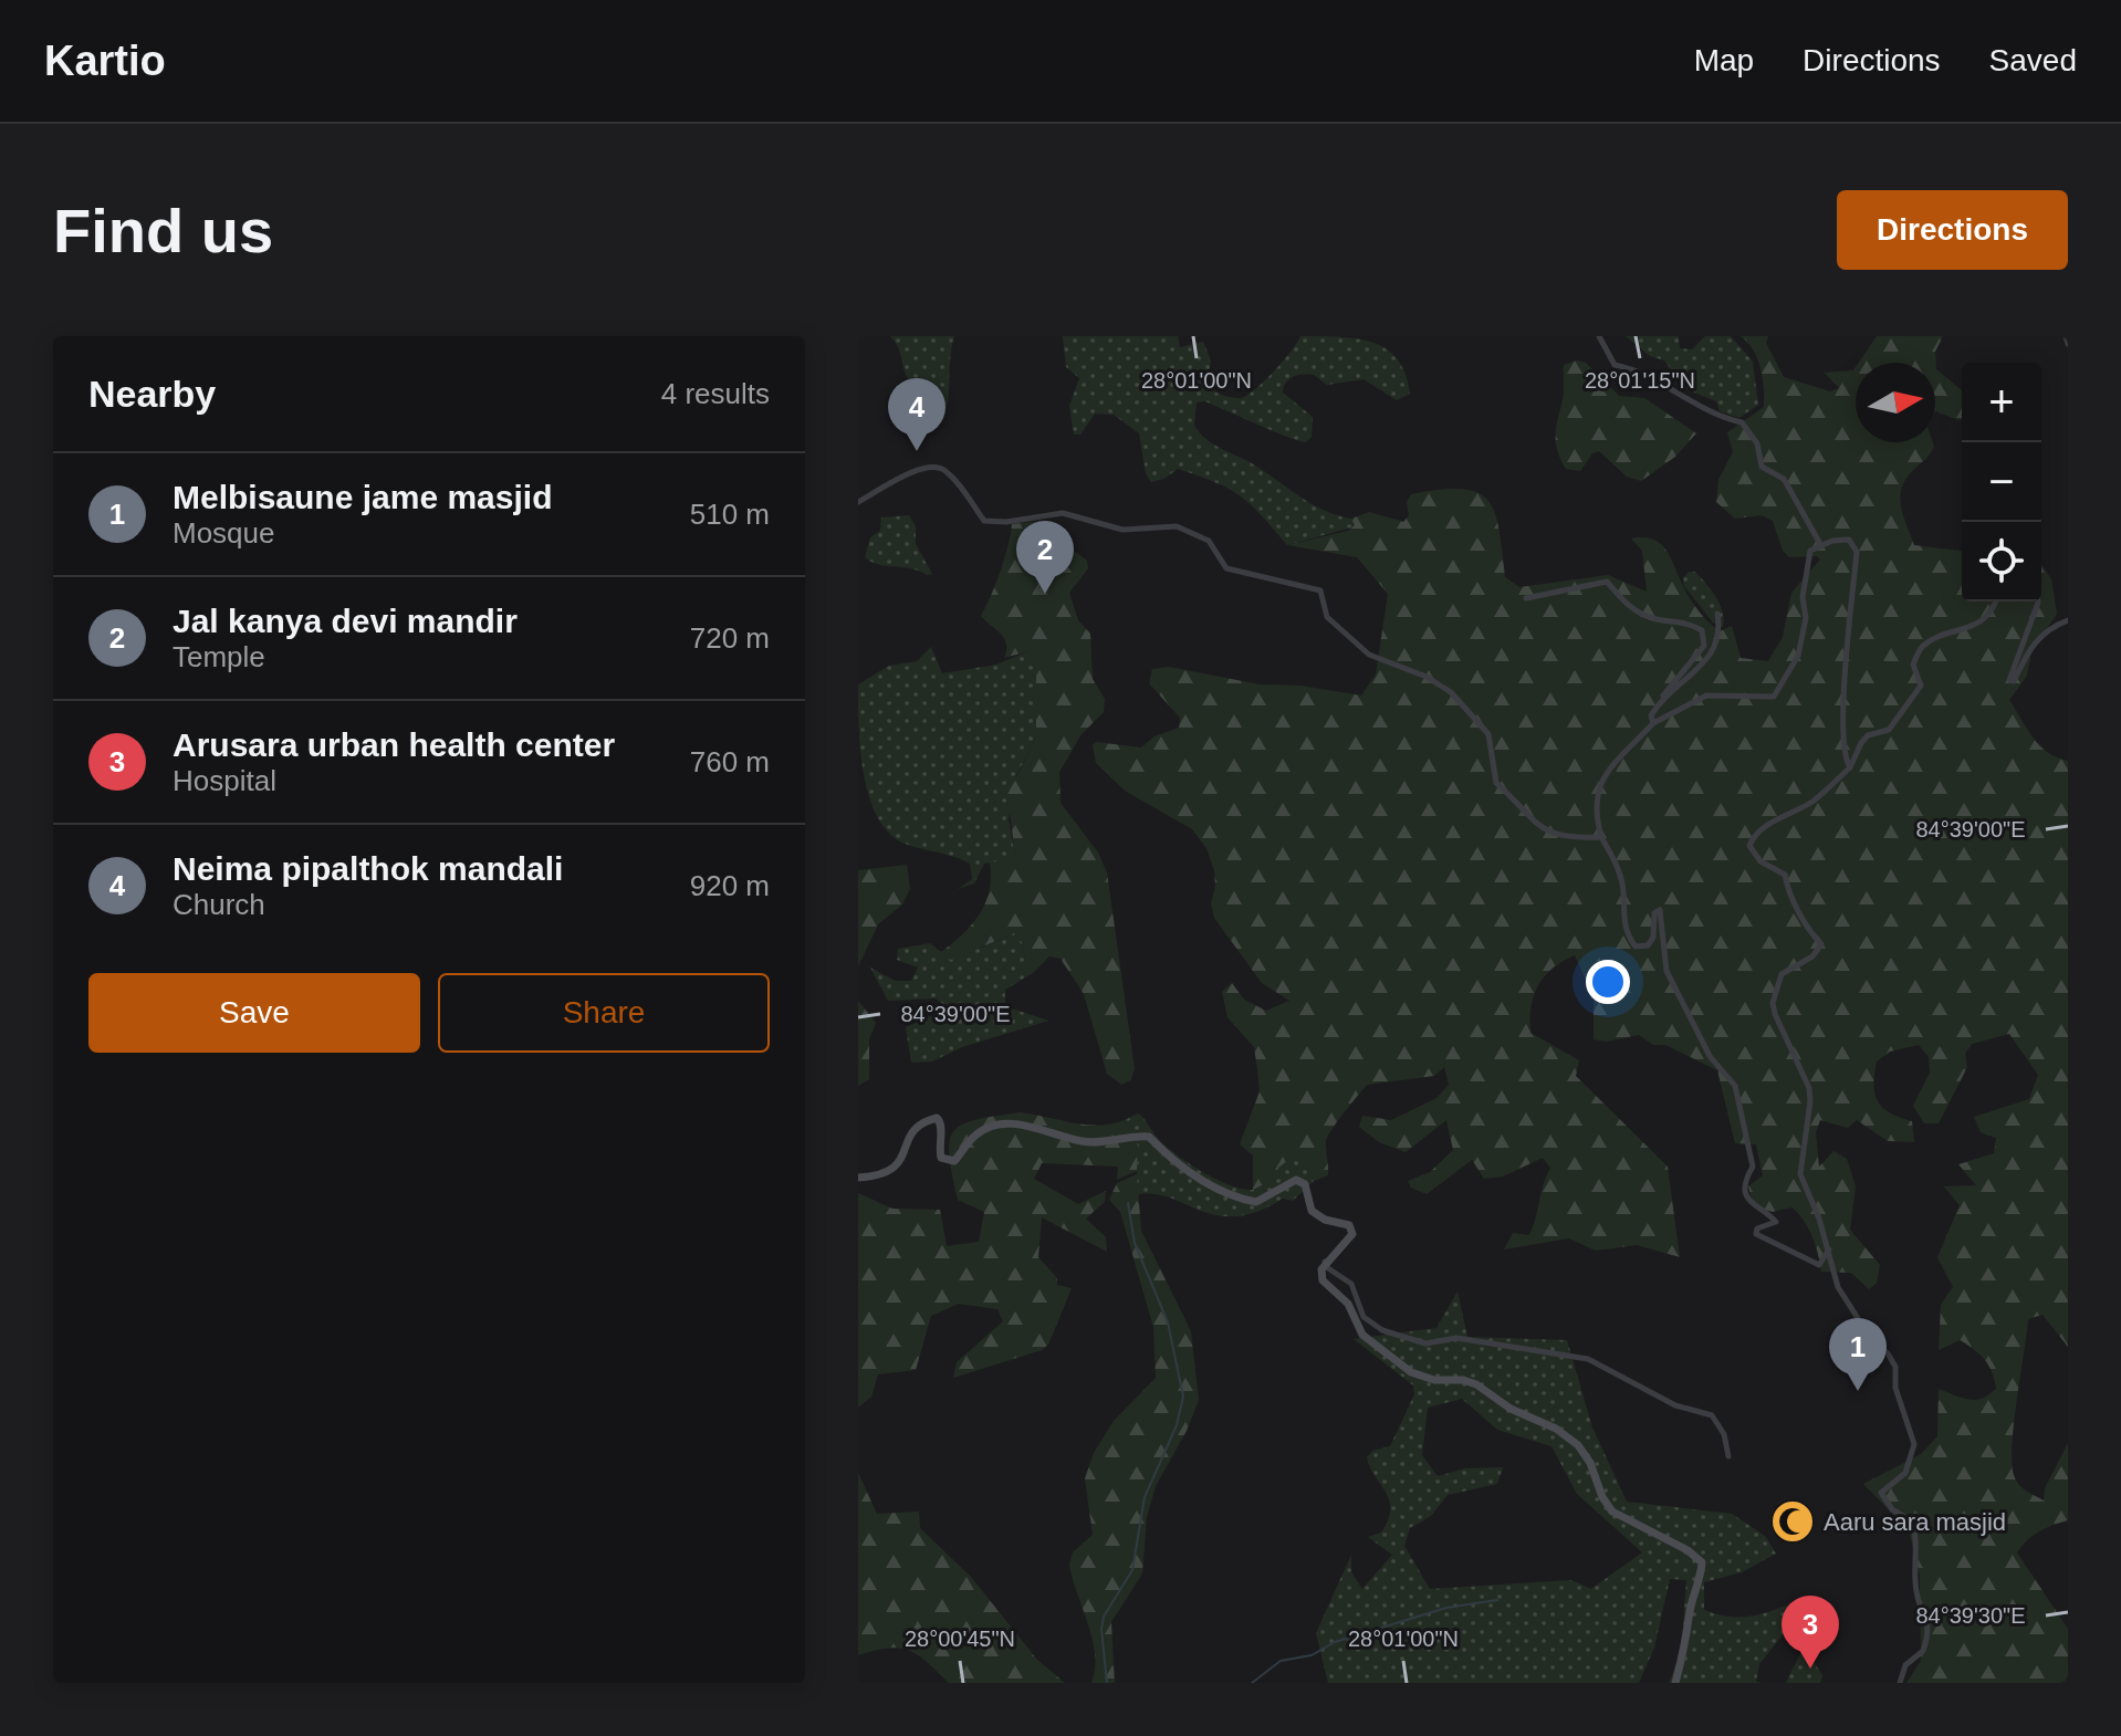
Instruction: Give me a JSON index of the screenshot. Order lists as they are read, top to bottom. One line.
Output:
{"places":{"mosque":["Aaru sara masjid"]},"north":"right","page":{"header":"Kartio","nav":["Map","Directions","Saved"],"buttons":["Directions",["Save","Share"]],"title":"Find us","heading":["Nearby","4 results"],"map_buttons":["+","−"],"pins":["4","2","1","3"],"list":[{"mark":"1","name":"Melbisaune jame masjid","note":"Mosque","value":"510 m"},{"mark":"2","name":"Jal kanya devi mandir","note":"Temple","value":"720 m"},{"mark":"3","name":"Arusara urban health center","note":"Hospital","value":"760 m"},{"mark":"4","name":"Neima pipalthok mandali","note":"Church","value":"920 m"}]},"coordinates":["28°01'00\"N","28°01'15\"N","84°39'00\"E","84°39'30\"E","28°00'45\"N"]}
